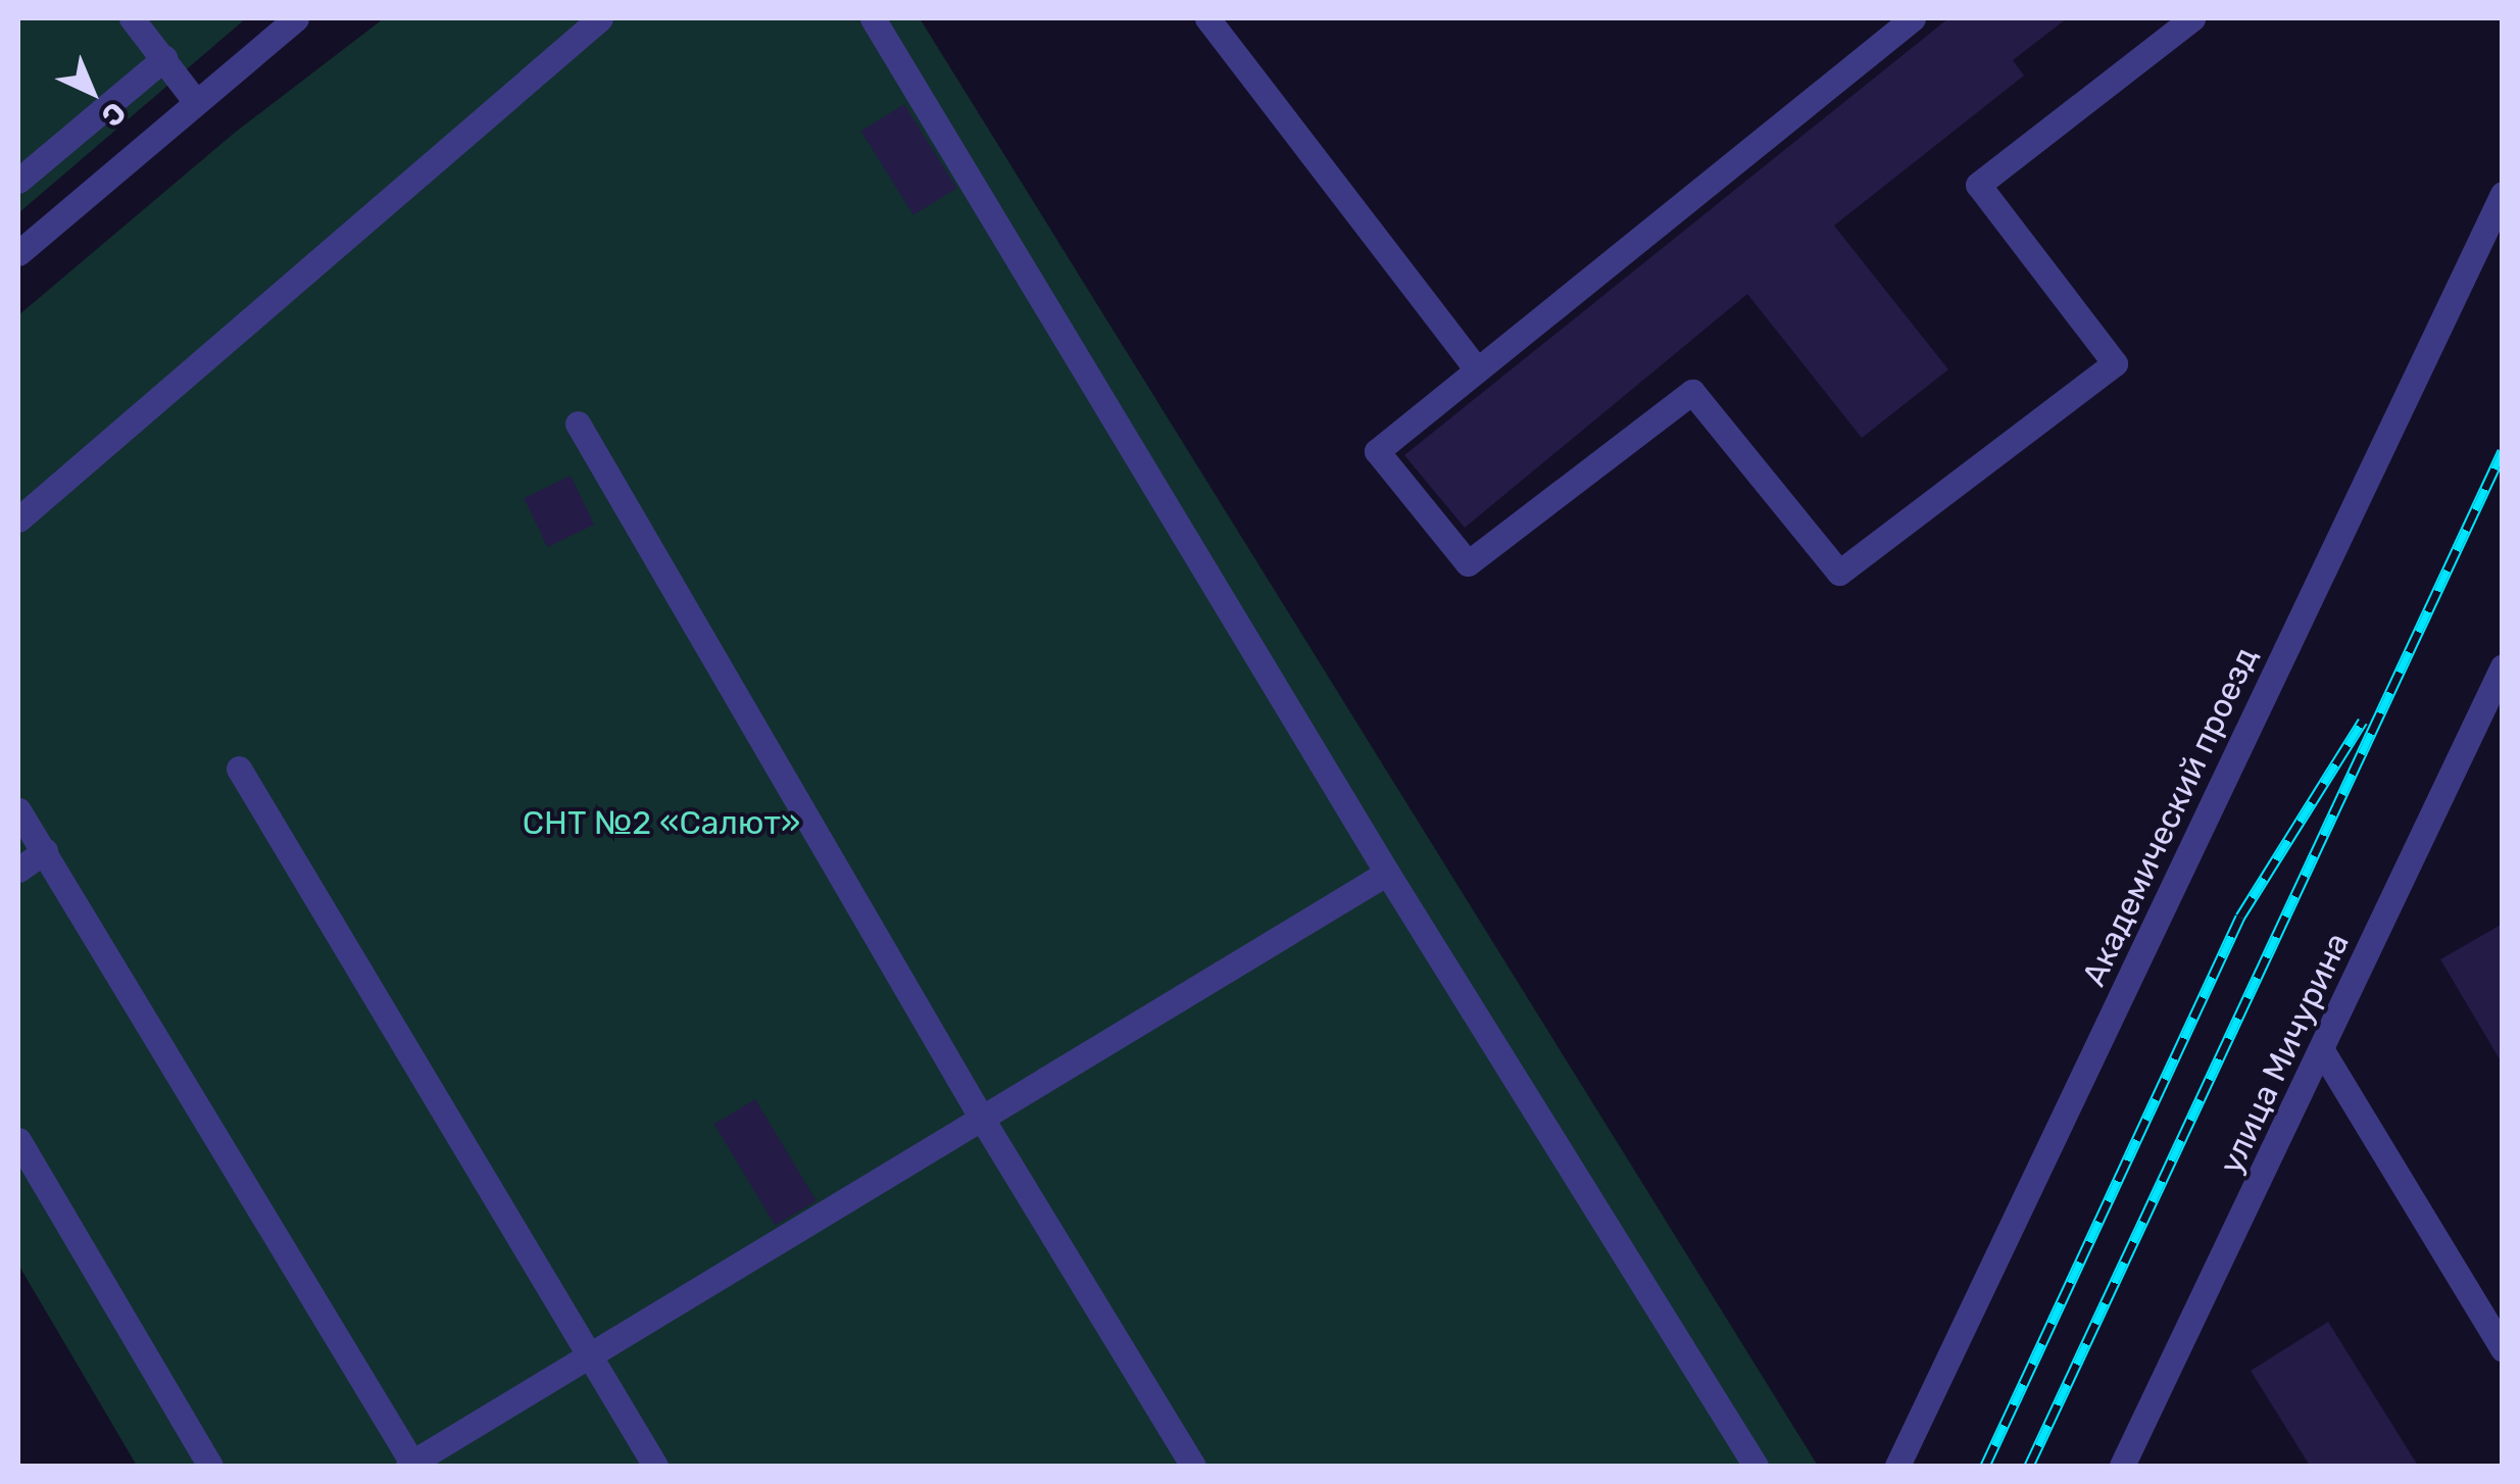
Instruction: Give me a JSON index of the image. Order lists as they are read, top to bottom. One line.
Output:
{"streets":{"street":["Академический проезд","улица Мичурина"]},"parks":["СНТ №2 «Салют»"],"north":"bottom right"}
